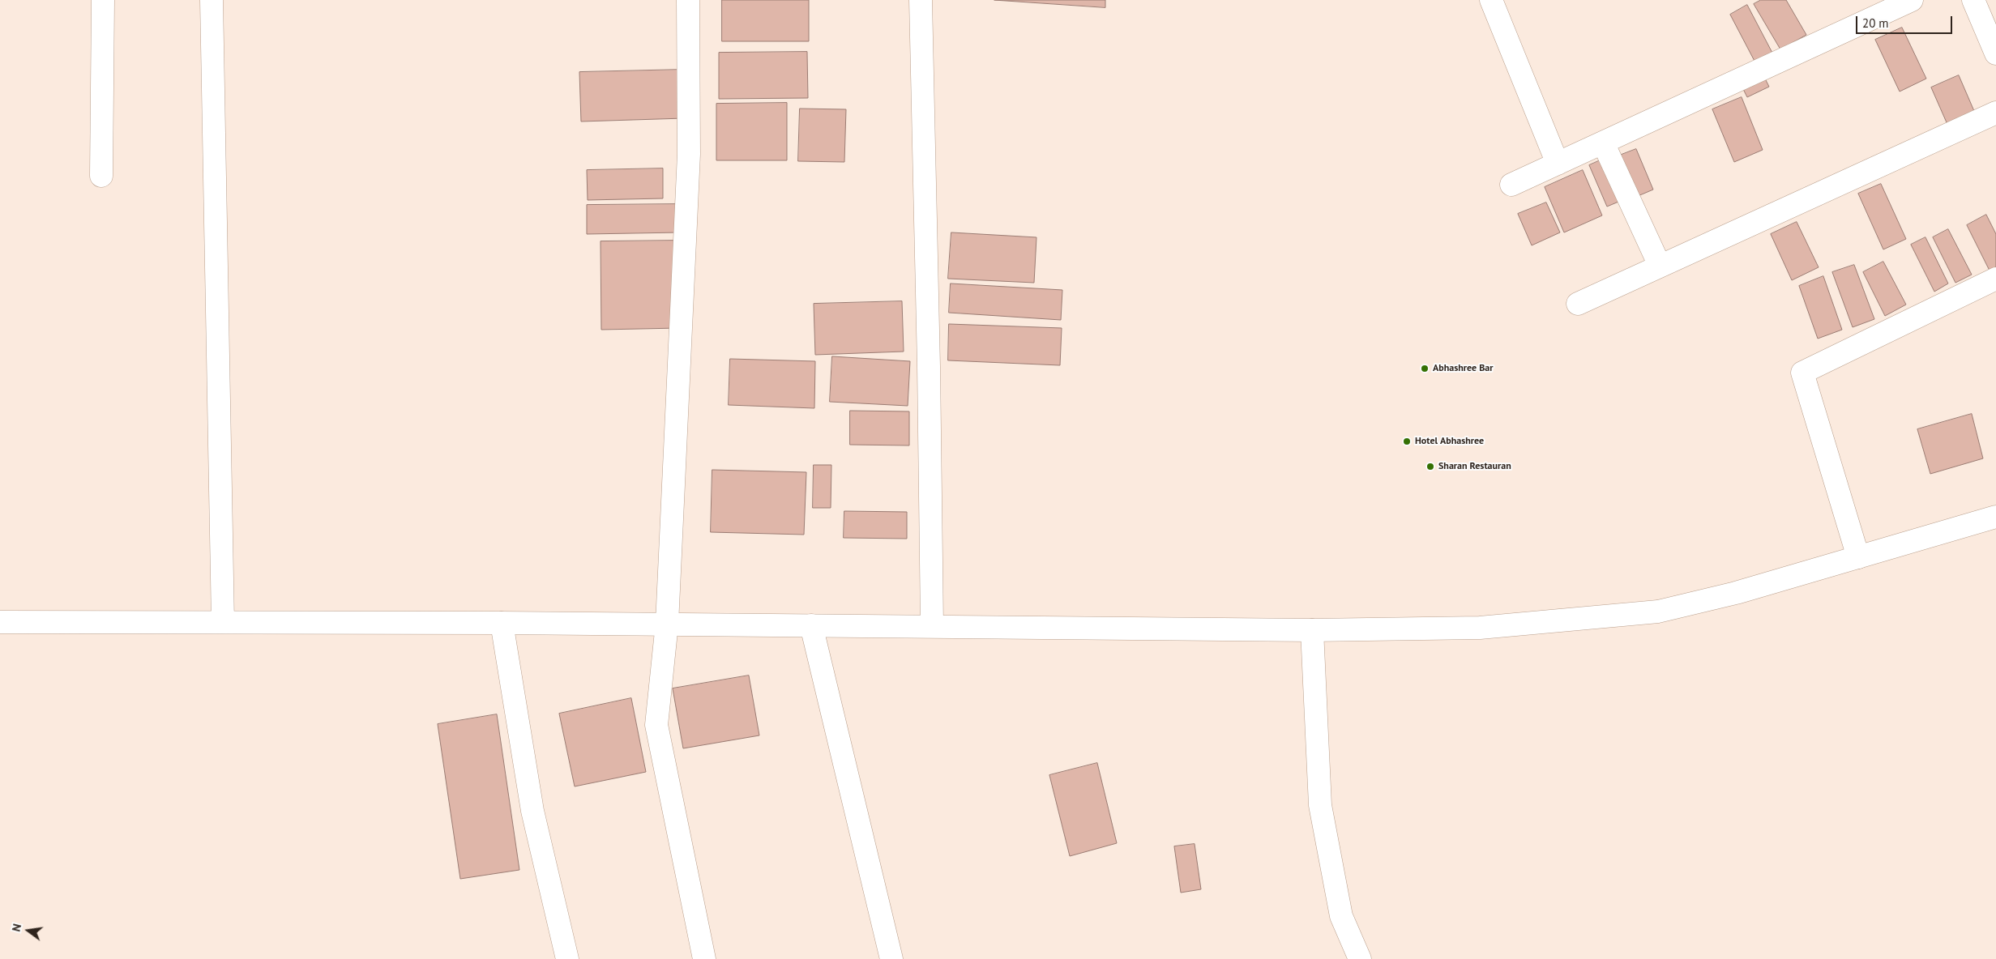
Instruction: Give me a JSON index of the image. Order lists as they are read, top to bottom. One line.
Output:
{"places":["Abhashree Bar","Hotel Abhashree","Sharan Restauran"],"scale_bar":"20 m","north":"left"}
